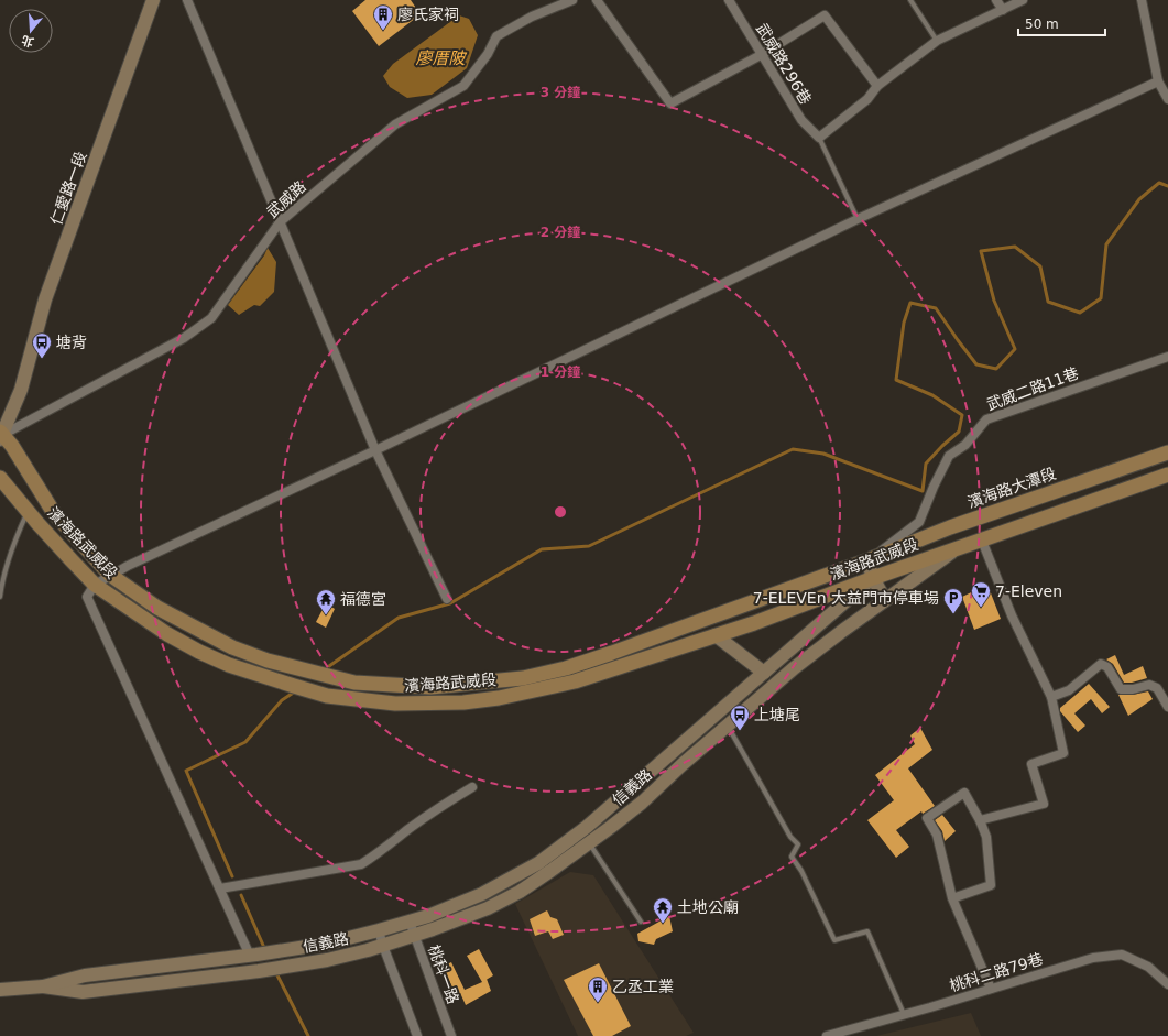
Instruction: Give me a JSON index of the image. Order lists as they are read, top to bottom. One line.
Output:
{"streets":{"main road":["仁愛路一段","濱海路大潭段","濱海路武威段","信義路"],"street":["武威路296巷","武威路","武威二路11巷","桃科二路79巷","桃科一路"]},"crossings":[["仁愛路一段","武威路"],["仁愛路一段","濱海路武威段"],["武威路","濱海路武威段"],["武威二路11巷","濱海路大潭段"],["武威二路11巷","濱海路武威段"],["濱海路大潭段","濱海路武威段"],["濱海路武威段","信義路"],["信義路","桃科一路"]],"water":["廖厝陂"],"places":{"building":["廖氏家祠","乙丞工業"],"bus stop":["塘背","上塘尾"],"supermarket":["7-Eleven"],"parking":["7-ELEVEn 大益門市停車場"],"temple":["福德宮","土地公廟"]},"scale_bar":"50 m","north":"bottom","rings":["3 分鐘","2 分鐘","1 分鐘"]}
